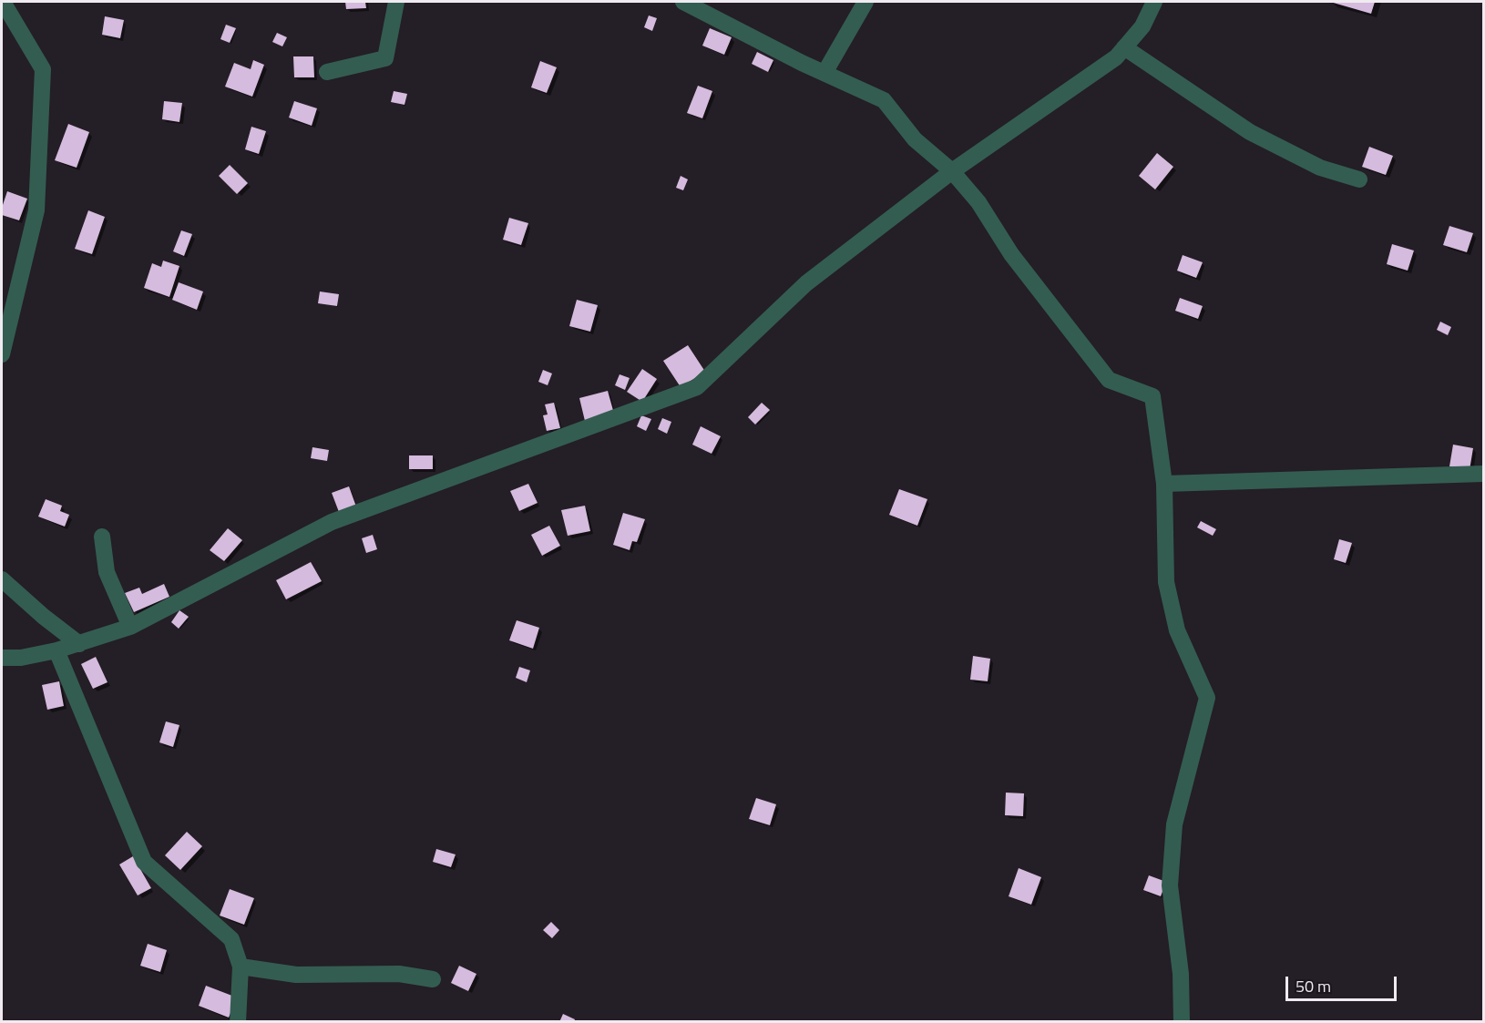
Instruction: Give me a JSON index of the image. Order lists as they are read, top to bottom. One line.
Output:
{"scale_bar":"50 m"}
